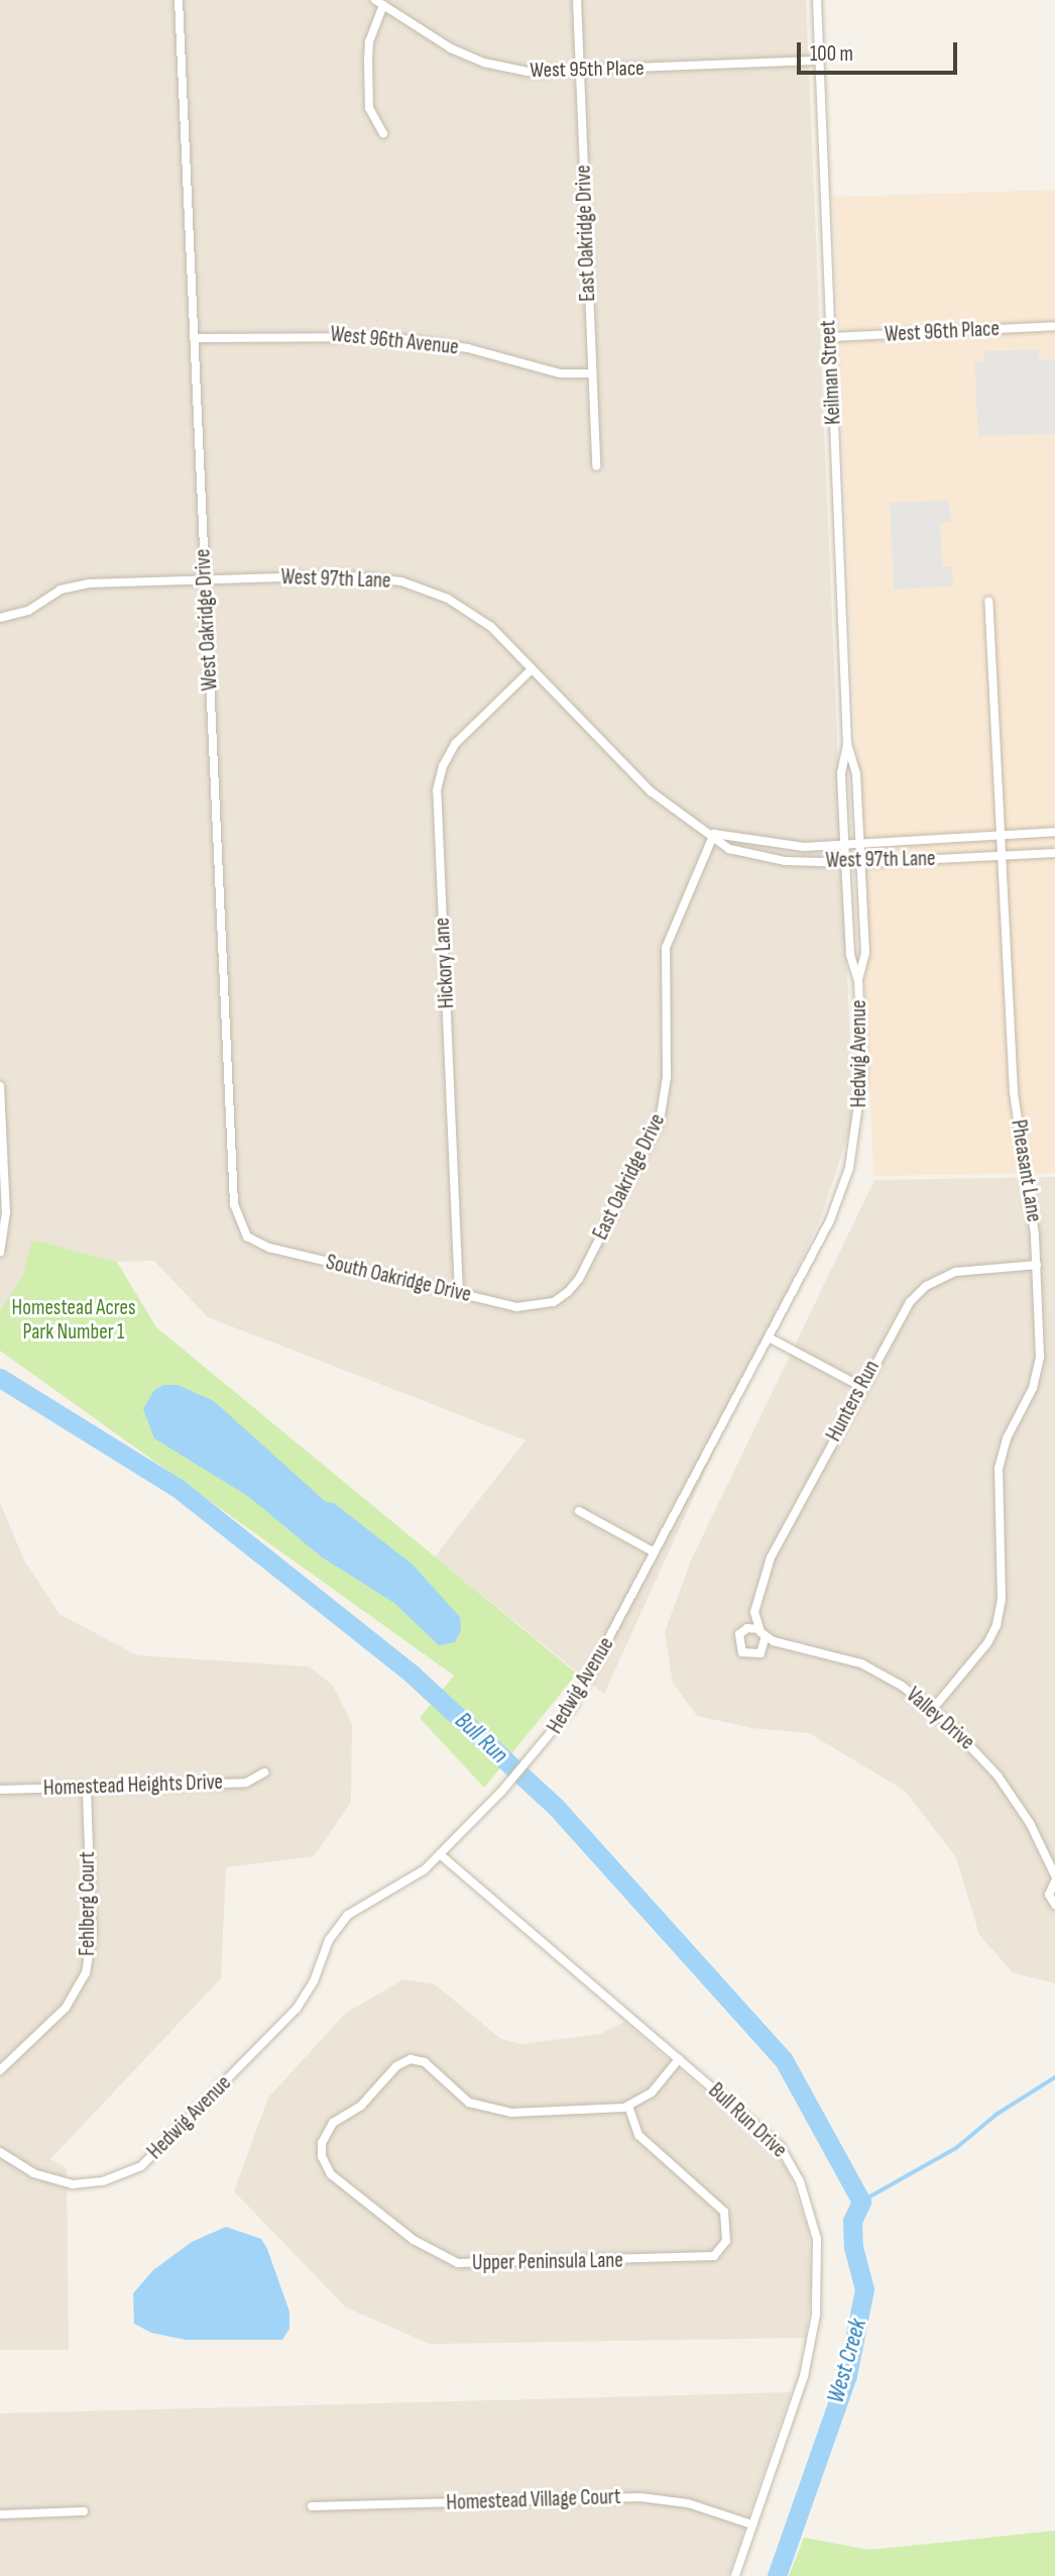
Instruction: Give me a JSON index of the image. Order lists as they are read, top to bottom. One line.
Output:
{"streets":{"street":["West 95th Place","East Oakridge Drive","West 96th Place","West 96th Avenue","Keilman Street","West 97th Lane","West Oakridge Drive","Hickory Lane","Hedwig Avenue","Pheasant Lane","South Oakridge Drive","Hunters Run","Valley Drive","Homestead Heights Drive","Fehlberg Court","Bull Run Drive","Upper Peninsula Lane","Homestead Village Court"]},"crossings":[["West 95th Place","East Oakridge Drive"],["West 95th Place","Keilman Street"],["East Oakridge Drive","West 96th Avenue"],["East Oakridge Drive","West 97th Lane"],["East Oakridge Drive","South Oakridge Drive"],["West 96th Place","Keilman Street"],["West 96th Avenue","West Oakridge Drive"],["Keilman Street","West 97th Lane"],["Keilman Street","Hedwig Avenue"],["West 97th Lane","West Oakridge Drive"],["West 97th Lane","Hickory Lane"],["West 97th Lane","Hedwig Avenue"],["West 97th Lane","Pheasant Lane"],["West Oakridge Drive","South Oakridge Drive"],["Hickory Lane","South Oakridge Drive"],["Hedwig Avenue","Bull Run Drive"],["Pheasant Lane","Hunters Run"],["Pheasant Lane","Valley Drive"],["Hunters Run","Valley Drive"],["Homestead Heights Drive","Fehlberg Court"],["Bull Run Drive","Homestead Village Court"]],"water":["Bull Run","West Creek"],"parks":["Homestead Acres Park Number 1"],"scale_bar":"100 m"}
